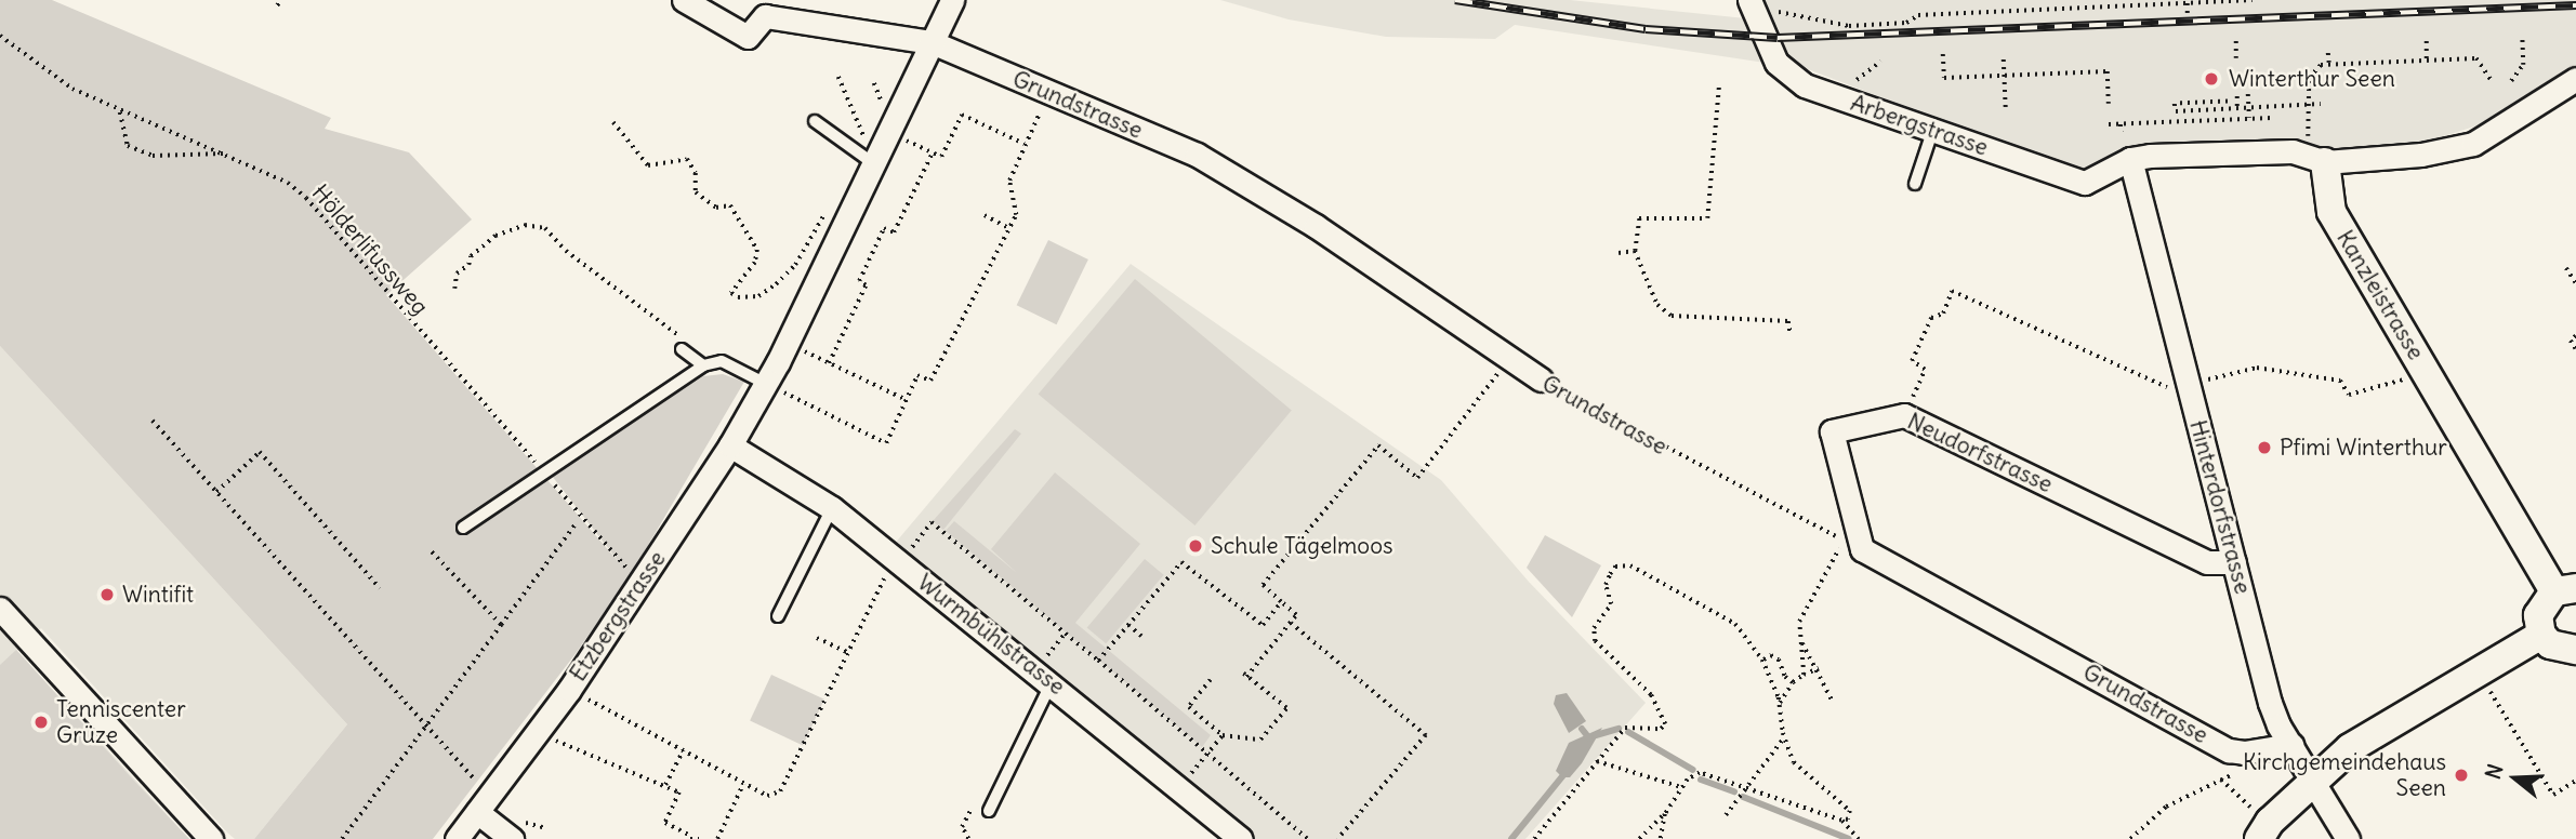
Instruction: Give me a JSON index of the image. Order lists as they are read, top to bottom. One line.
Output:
{"streets":{"street":["Grundstrasse","Arbergstrasse","Kanzleistrasse","Neudorfstrasse","Hinterdorfstrasse","Etzbergstrasse","Wurmbühlstrasse"],"path":["Hölderlifussweg"]},"crossings":[["Grundstrasse","Neudorfstrasse"],["Grundstrasse","Hinterdorfstrasse"],["Grundstrasse","Etzbergstrasse"],["Arbergstrasse","Hinterdorfstrasse"],["Hölderlifussweg","Etzbergstrasse"],["Neudorfstrasse","Hinterdorfstrasse"],["Etzbergstrasse","Wurmbühlstrasse"]],"places":["Winterthur Seen","Pfimi Winterthur","Schule Tägelmoos","Wintifit","Tenniscenter Grüze","Kirchgemeindehaus Seen"],"north":"left"}
